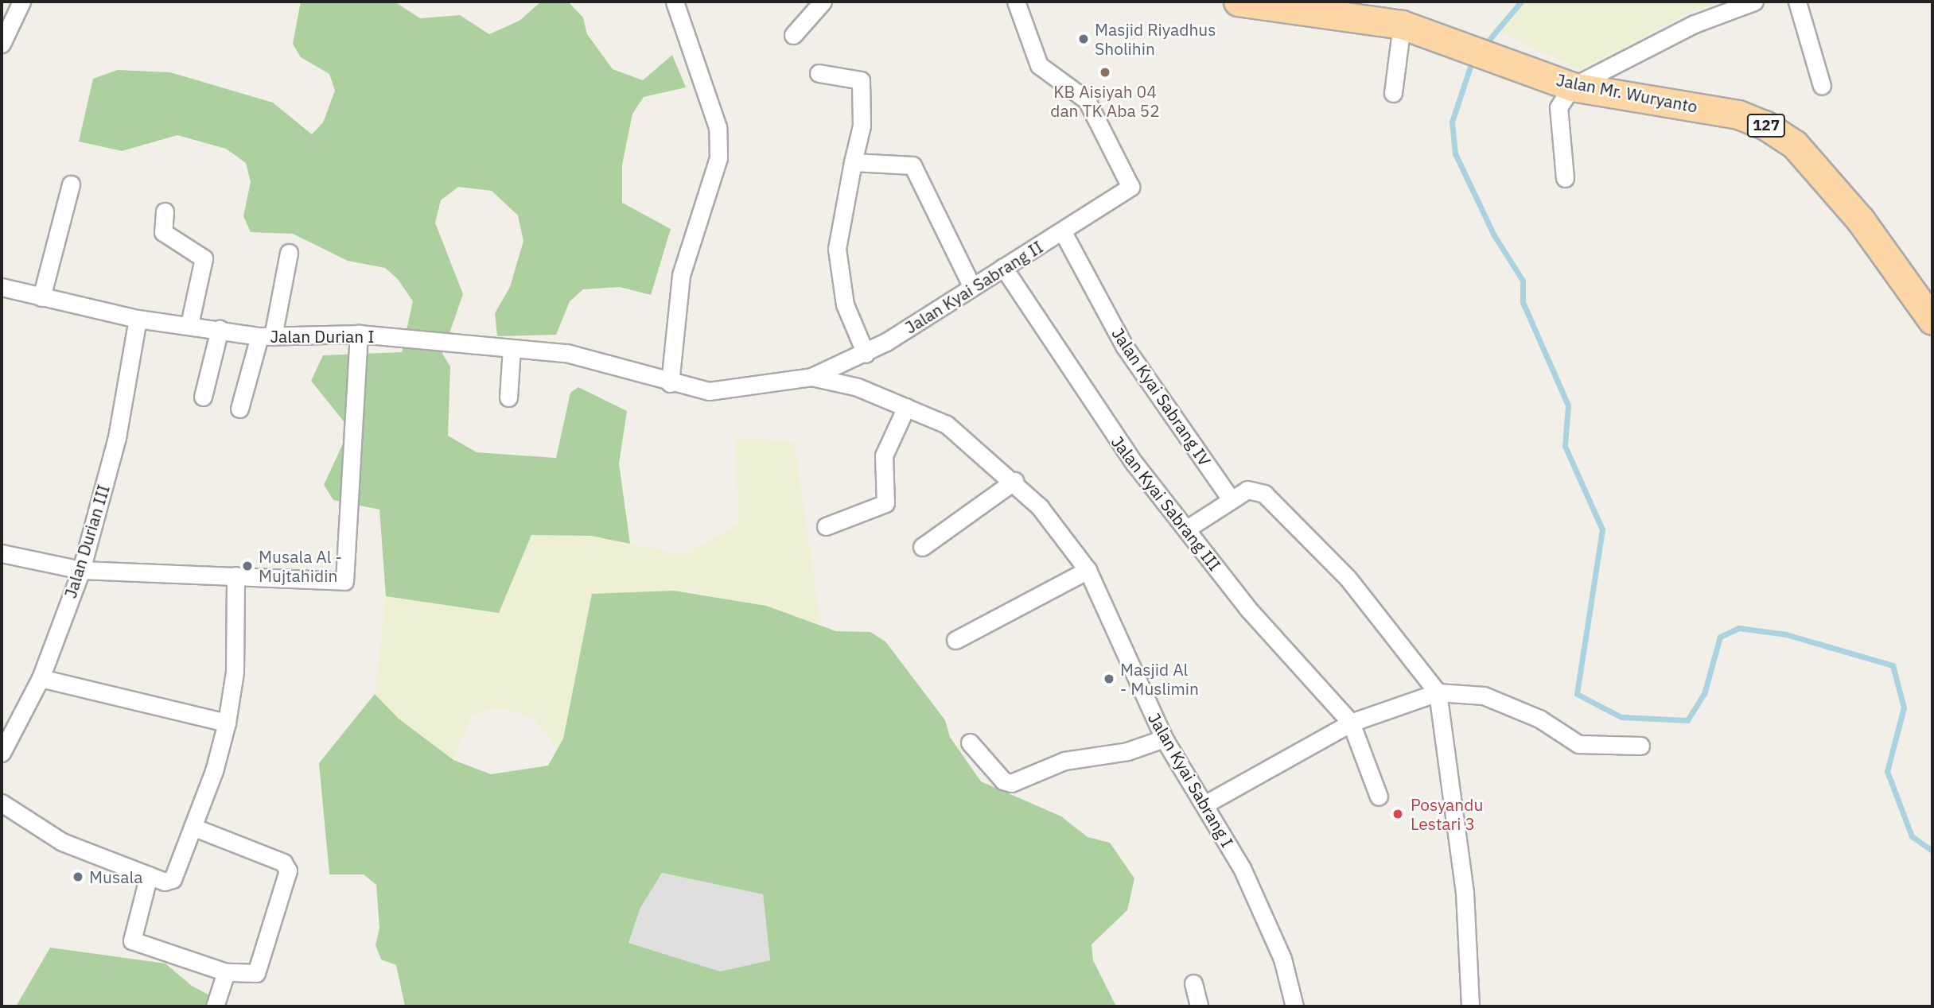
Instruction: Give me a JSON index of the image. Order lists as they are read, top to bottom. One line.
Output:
{"streets":{"main road":["Jalan Mr. Wuryanto","127"],"street":["Jalan Kyai Sabrang II","Jalan Durian I","Jalan Kyai Sabrang IV","Jalan Kyai Sabrang III","Jalan Durian III","Jalan Kyai Sabrang I"]},"crossings":[["Jalan Kyai Sabrang II","Jalan Kyai Sabrang IV"],["Jalan Kyai Sabrang II","Jalan Kyai Sabrang III"],["Jalan Kyai Sabrang II","Jalan Kyai Sabrang I"],["Jalan Durian I","Jalan Durian III"],["Jalan Durian I","Jalan Kyai Sabrang I"]],"places":["Masjid Riyadhus Sholihin","KB Aisiyah 04 dan TK Aba 52","Musala Al - Mujtahidin","Masjid Al - Muslimin","Posyandu Lestari 3","Musala"]}
